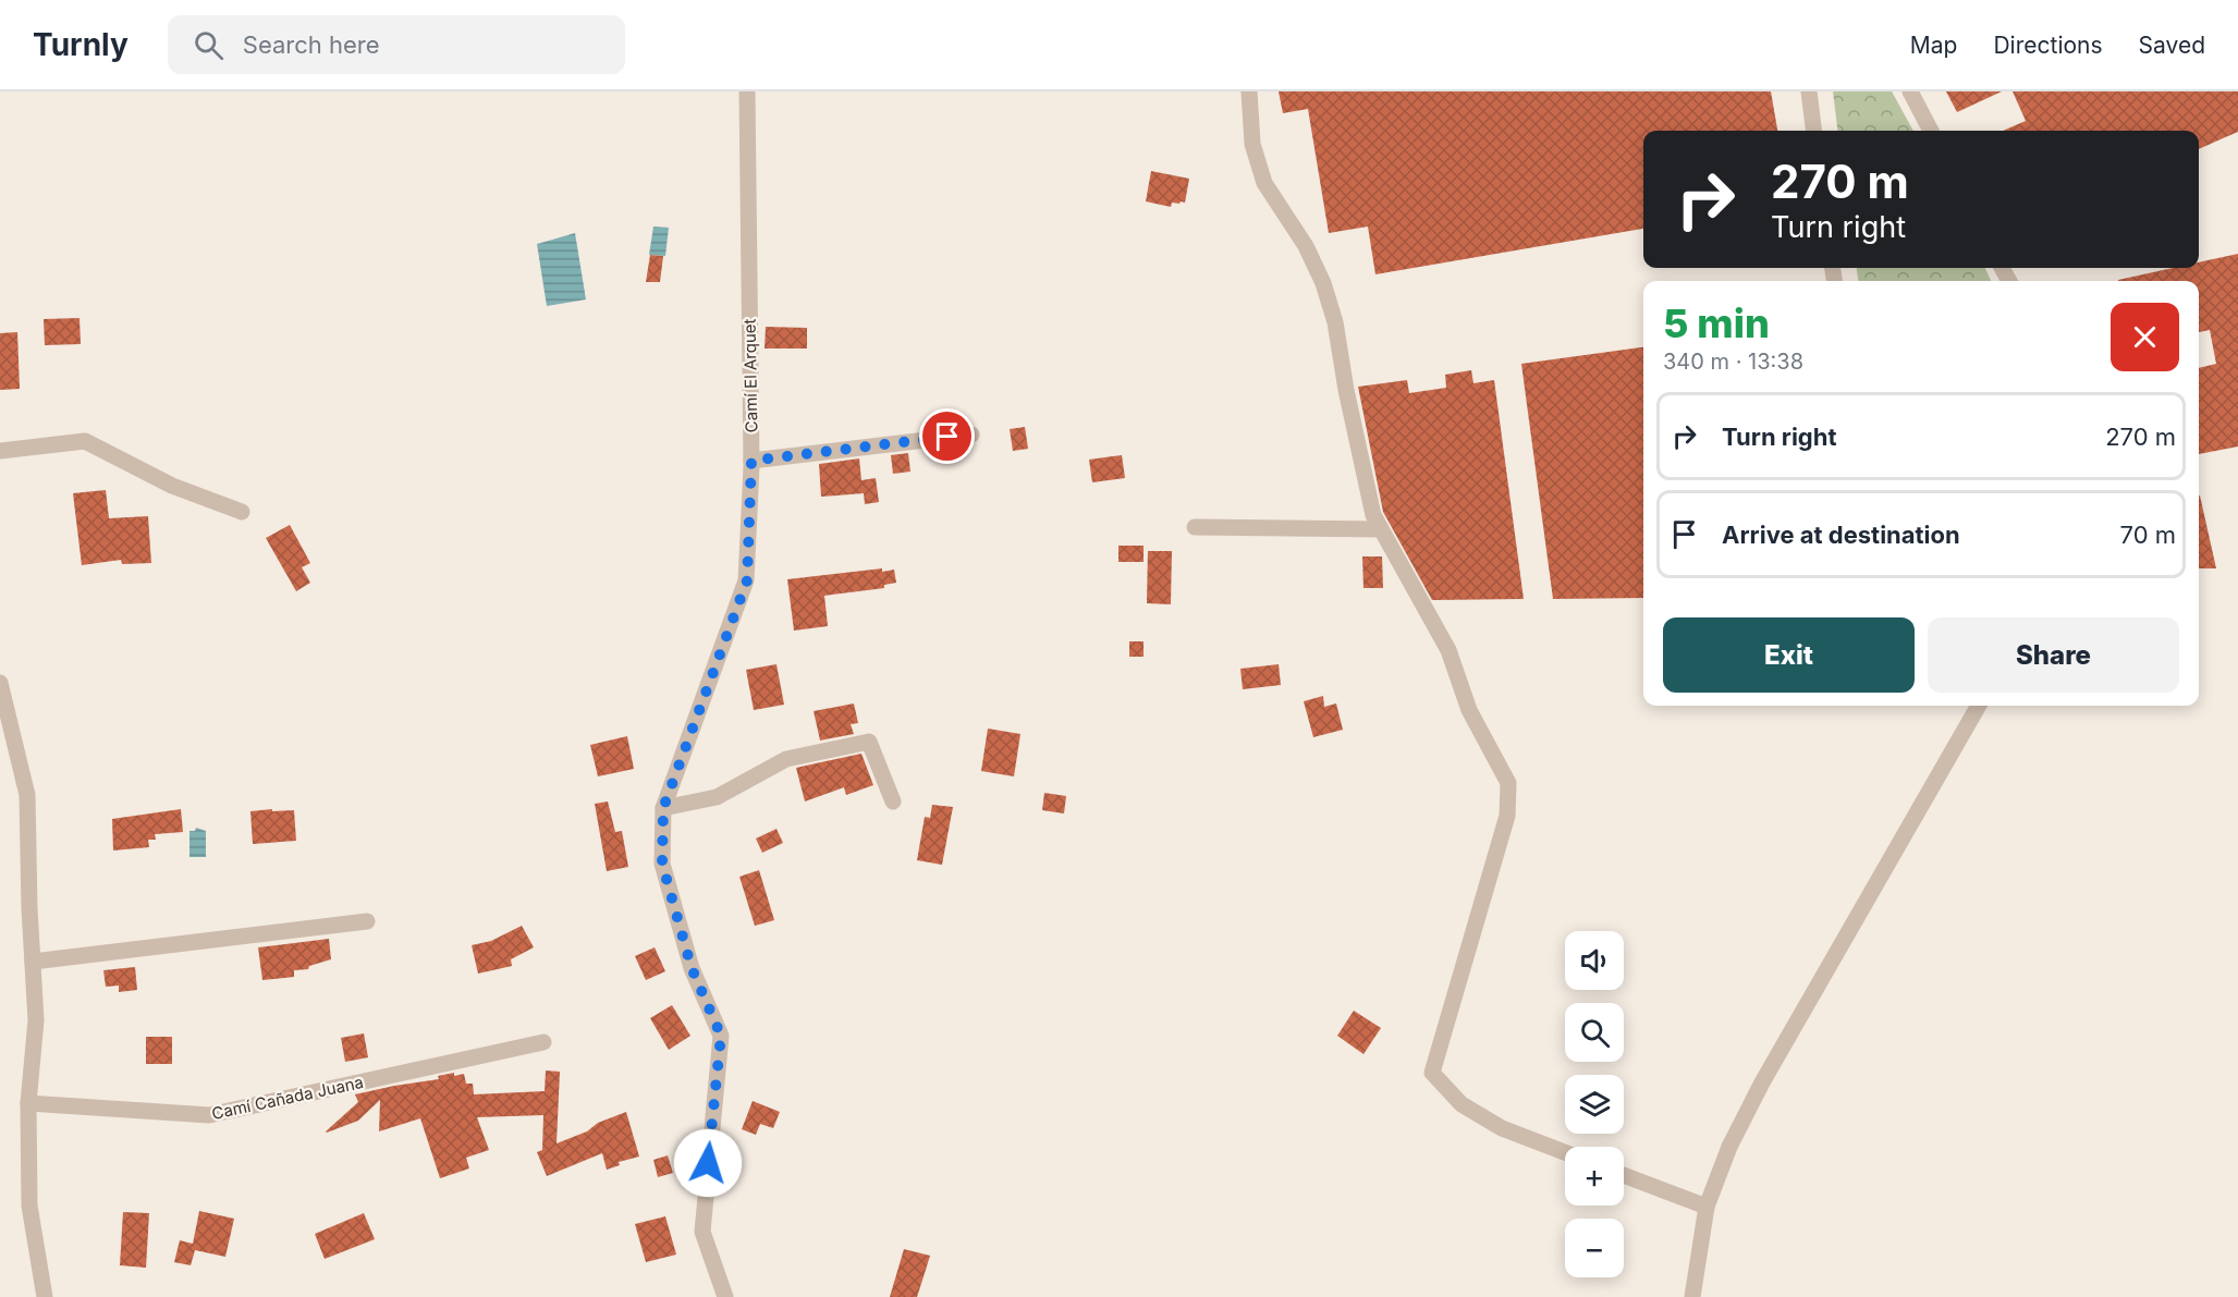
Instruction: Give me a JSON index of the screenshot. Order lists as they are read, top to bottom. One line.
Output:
{"streets":{"street":["Camí El Arquet","Camí Cañada Juana"]},"page":{"header":"Turnly","search":"Search here","nav":["Map","Directions","Saved"],"turn":["270 m","Turn right"],"heading":["5 min","340 m · 13:38"],"list":[{"name":"Turn right","value":"270 m"},{"name":"Arrive at destination","value":"70 m"}],"buttons":["Exit","Share"],"map_buttons":["+","−"]}}
